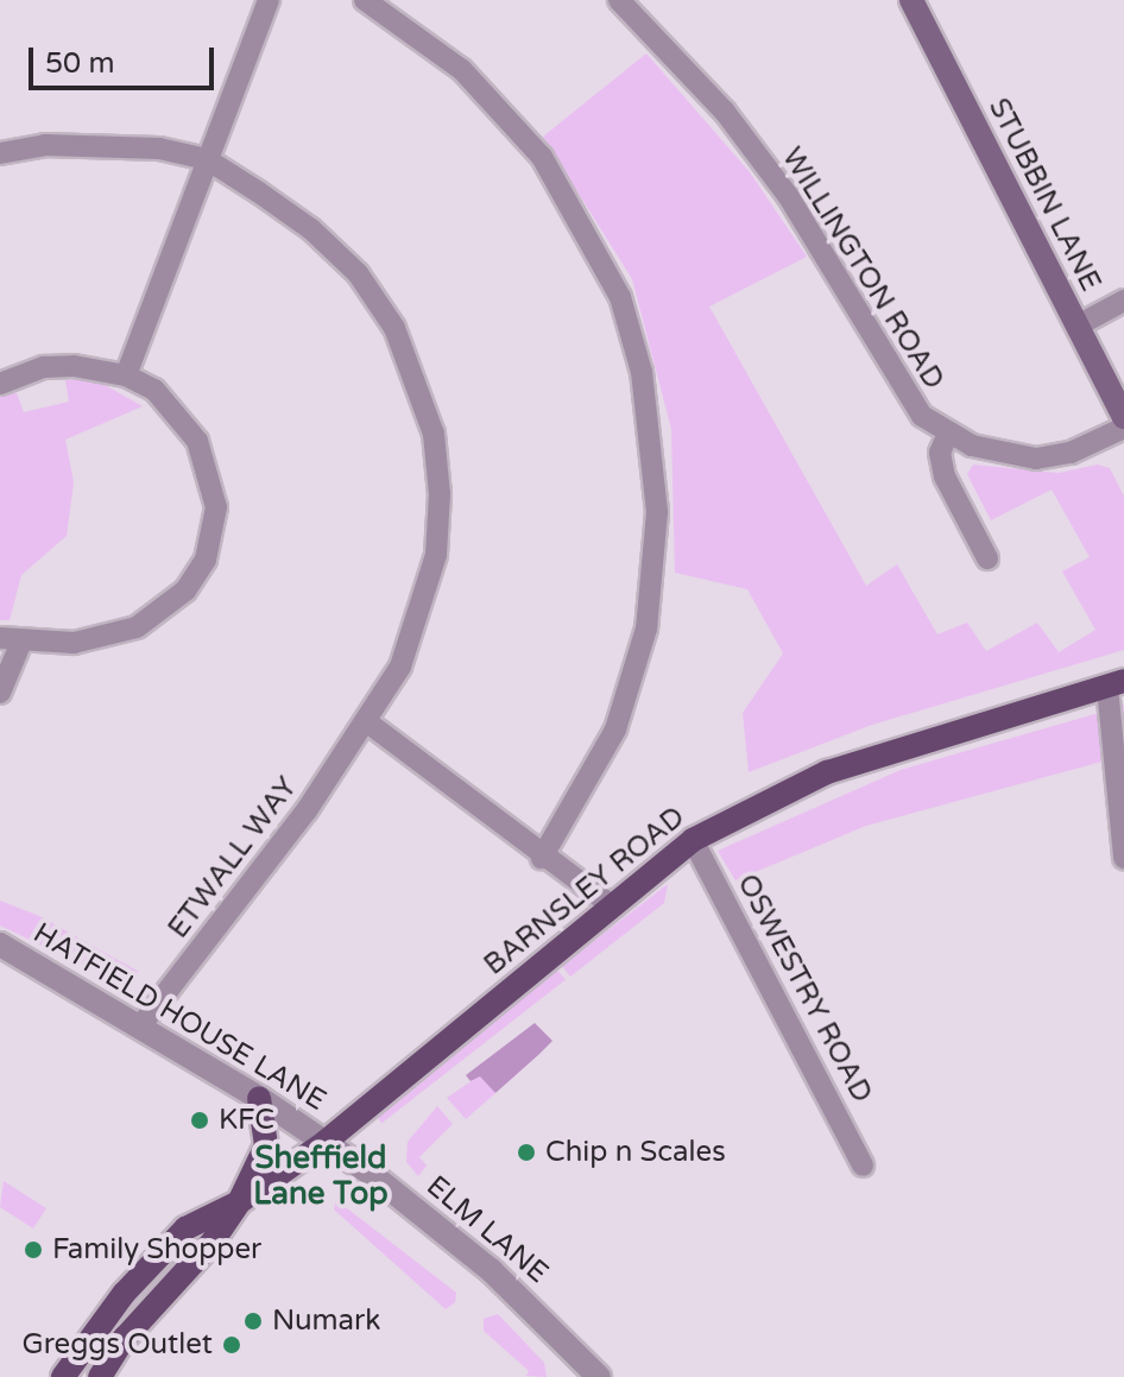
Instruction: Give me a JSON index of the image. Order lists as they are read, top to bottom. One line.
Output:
{"streets":{"main road":["STUBBIN LANE","BARNSLEY ROAD"],"street":["WILLINGTON ROAD","ETWALL WAY","OSWESTRY ROAD","HATFIELD HOUSE LANE","ELM LANE"]},"crossings":[["ETWALL WAY","HATFIELD HOUSE LANE"],["BARNSLEY ROAD","OSWESTRY ROAD"],["BARNSLEY ROAD","HATFIELD HOUSE LANE"],["BARNSLEY ROAD","ELM LANE"],["HATFIELD HOUSE LANE","ELM LANE"]],"districts":["Sheffield Lane Top"],"places":["KFC","Chip n Scales","Family Shopper","Numark","Greggs Outlet"],"scale_bar":"50 m"}
